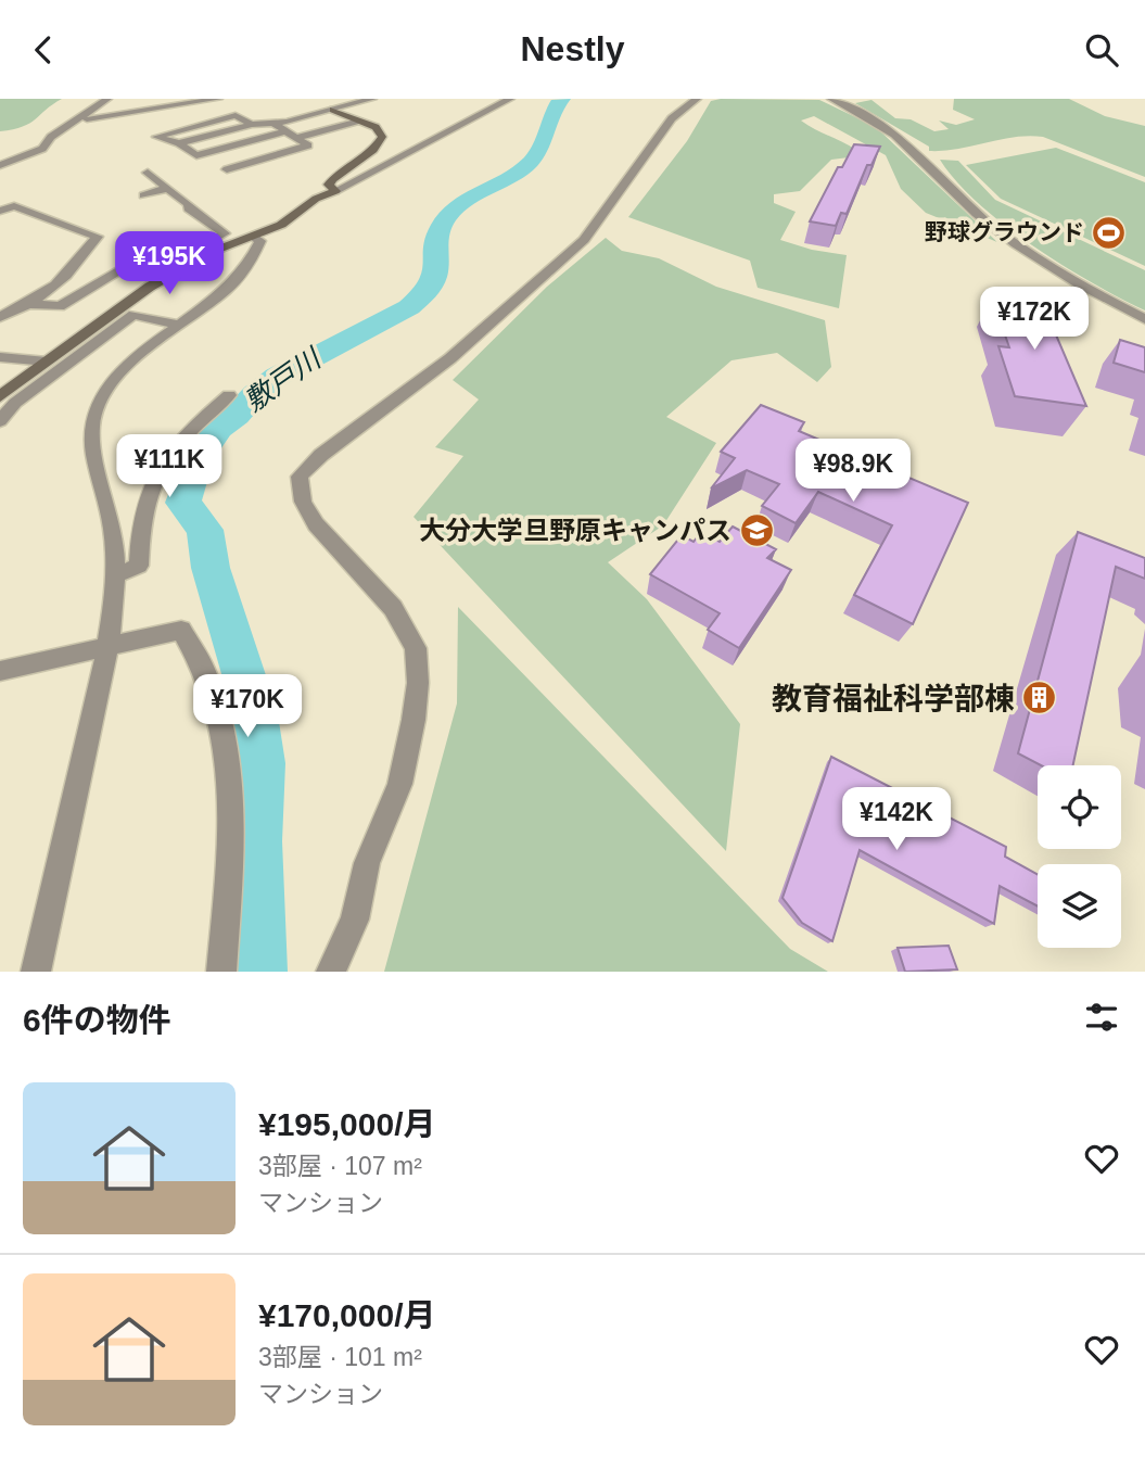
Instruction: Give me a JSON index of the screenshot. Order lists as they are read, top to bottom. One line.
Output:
{"water":["敷戸川"],"places":{"sports":["野球グラウンド"],"school or university":["大分大学旦野原キャンパス"],"building":["教育福祉科学部棟"]},"page":{"header":"Nestly","price":["¥195K","¥172K","¥111K","¥98.9K","¥170K","¥142K"],"heading":"6件の物件","list":[{"name":"¥195,000/月","note":"3部屋 · 107 m² · マンション"},{"name":"¥170,000/月","note":"3部屋 · 101 m² · マンション"}]}}
